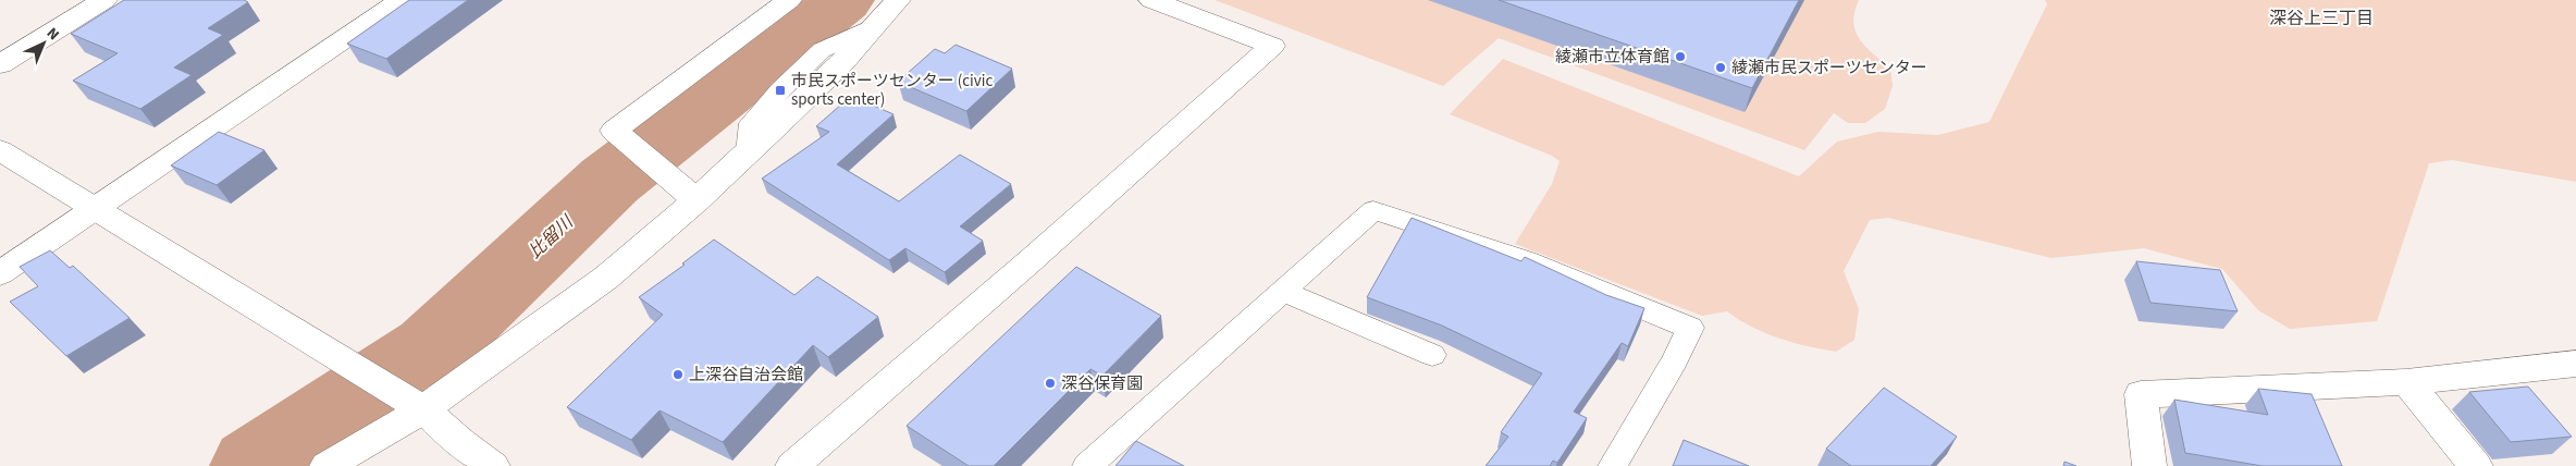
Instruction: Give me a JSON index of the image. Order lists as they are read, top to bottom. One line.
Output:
{"districts":["深谷上三丁目"],"water":["比留川"],"places":{"other":["綾瀬市立体育館","綾瀬市民スポーツセンター","上深谷自治会館","深谷保育園"],"transit":["市民スポーツセンター (civic sports center)"]},"north":"top right"}
